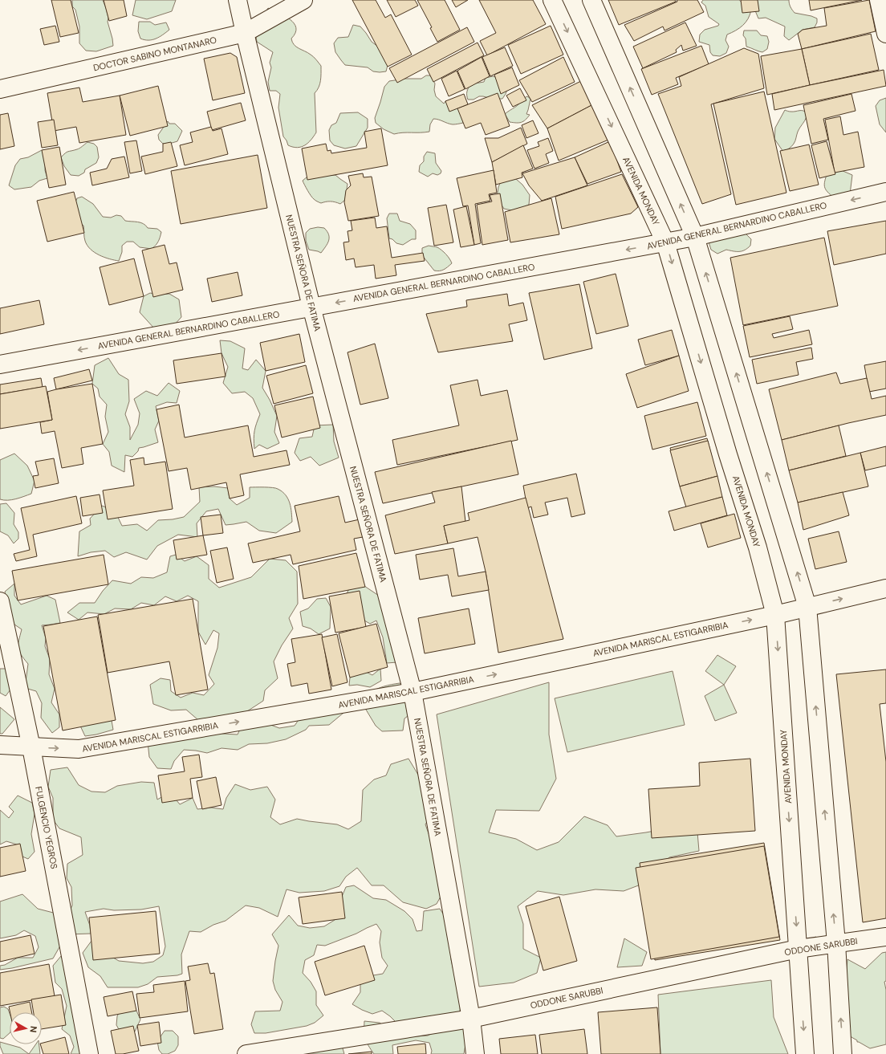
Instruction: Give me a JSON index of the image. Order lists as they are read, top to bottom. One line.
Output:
{"streets":{"street":["DOCTOR SABINO MONTANARO","AVENIDA MONDAY","AVENIDA GENERAL BERNARDINO CABALLERO","NUESTRA SEÑORA DE FATIMA","AVENIDA MARISCAL ESTIGARRIBIA","FULGENCIO YEGROS","ODDONE SARUBBI"]},"crossings":[["DOCTOR SABINO MONTANARO","NUESTRA SEÑORA DE FATIMA"],["AVENIDA MONDAY","AVENIDA GENERAL BERNARDINO CABALLERO"],["AVENIDA MONDAY","AVENIDA MARISCAL ESTIGARRIBIA"],["AVENIDA MONDAY","ODDONE SARUBBI"],["AVENIDA GENERAL BERNARDINO CABALLERO","NUESTRA SEÑORA DE FATIMA"],["NUESTRA SEÑORA DE FATIMA","AVENIDA MARISCAL ESTIGARRIBIA"],["NUESTRA SEÑORA DE FATIMA","ODDONE SARUBBI"],["AVENIDA MARISCAL ESTIGARRIBIA","FULGENCIO YEGROS"]],"one_way":["AVENIDA GENERAL BERNARDINO CABALLERO","AVENIDA MARISCAL ESTIGARRIBIA"],"north":"right"}
